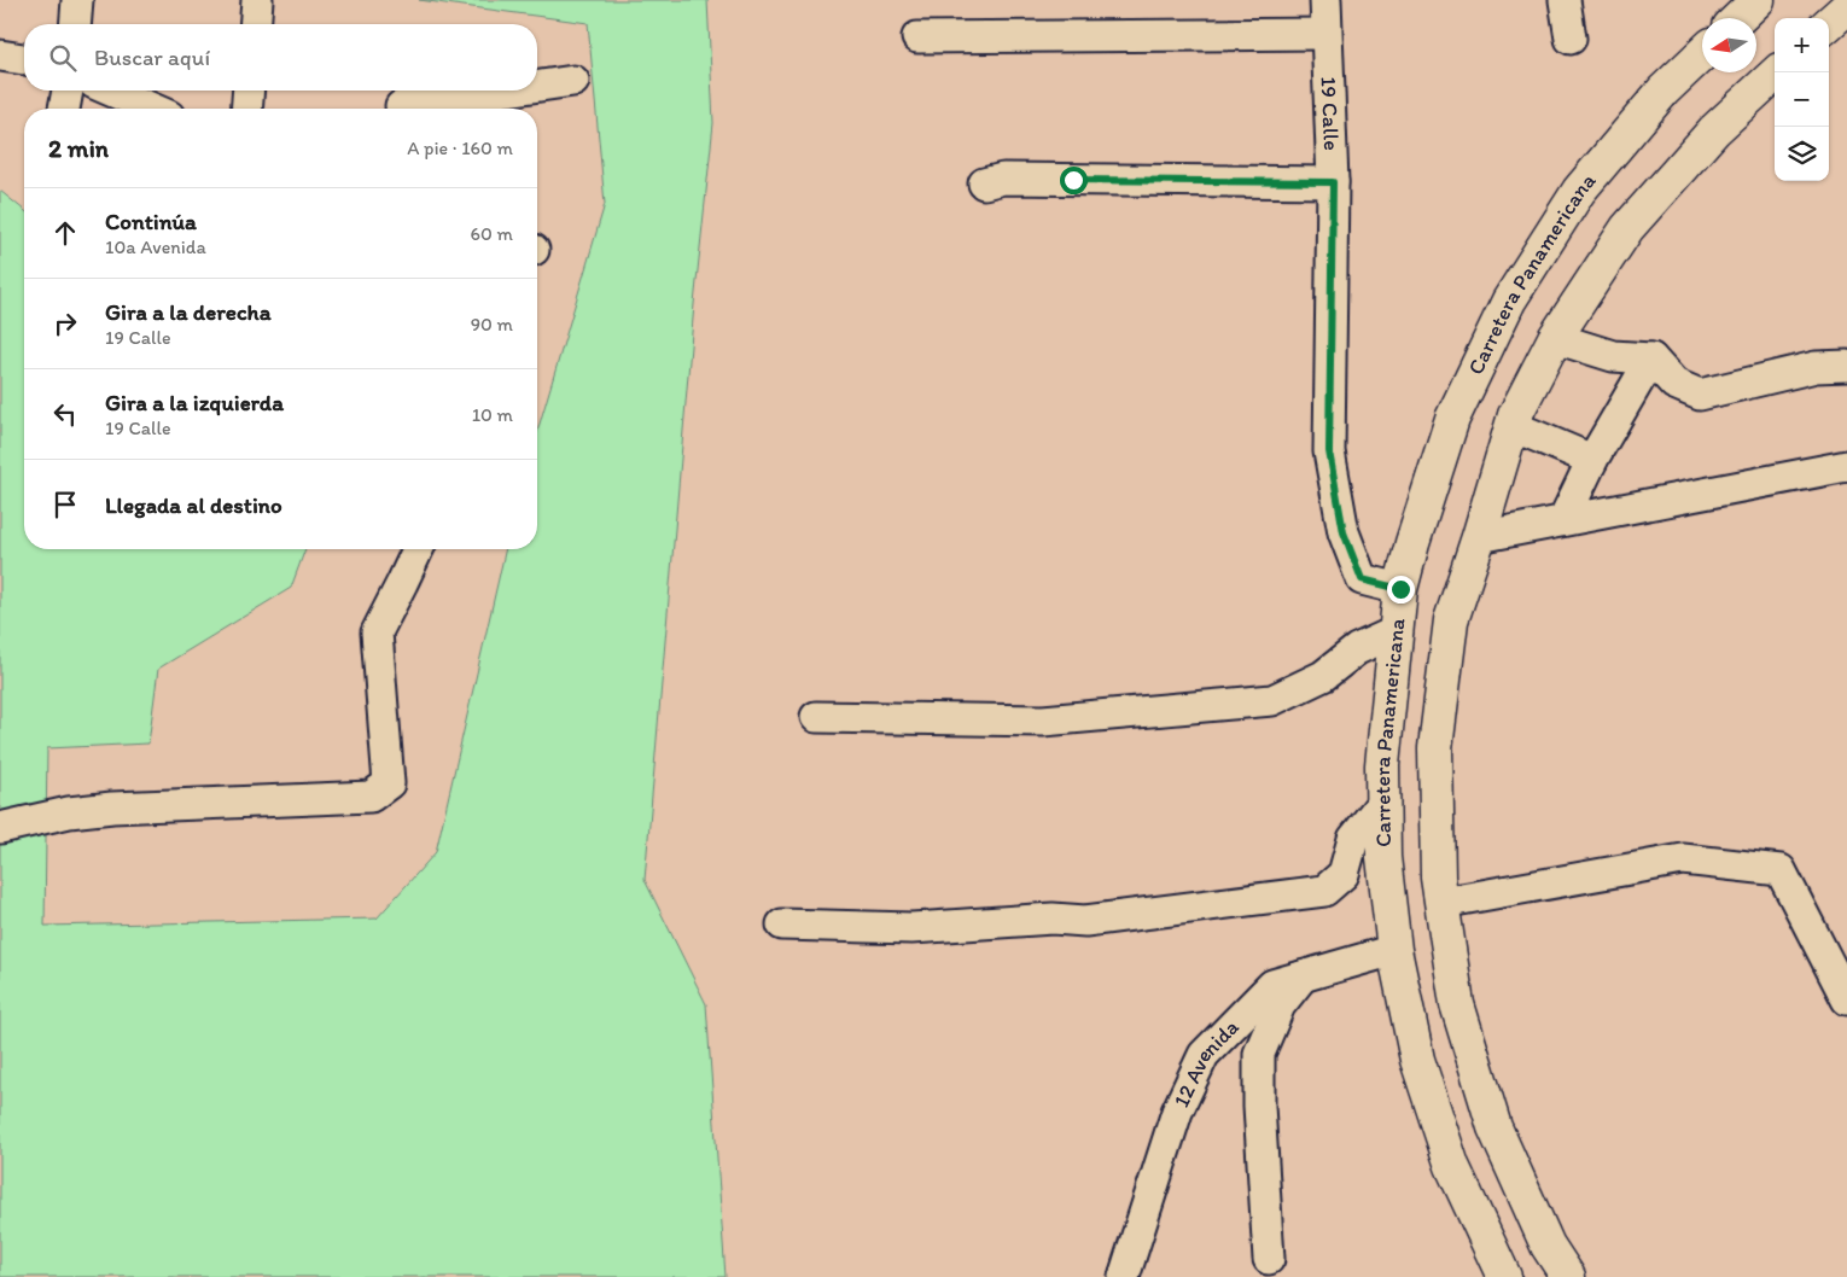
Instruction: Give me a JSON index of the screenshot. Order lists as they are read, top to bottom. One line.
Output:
{"streets":{"highway":["Carretera Panamericana"],"street":["19 Calle","12 Avenida"]},"crossings":[["19 Calle","Carretera Panamericana"],["Carretera Panamericana","12 Avenida"]],"north":"left","page":{"map_buttons":["+","−"],"search":"Buscar aquí","heading":["2 min","A pie · 160 m"],"list":[["Continúa","10a Avenida","60 m"],["Gira a la derecha","19 Calle","90 m"],["Gira a la izquierda","19 Calle","10 m"],"Llegada al destino"]}}
